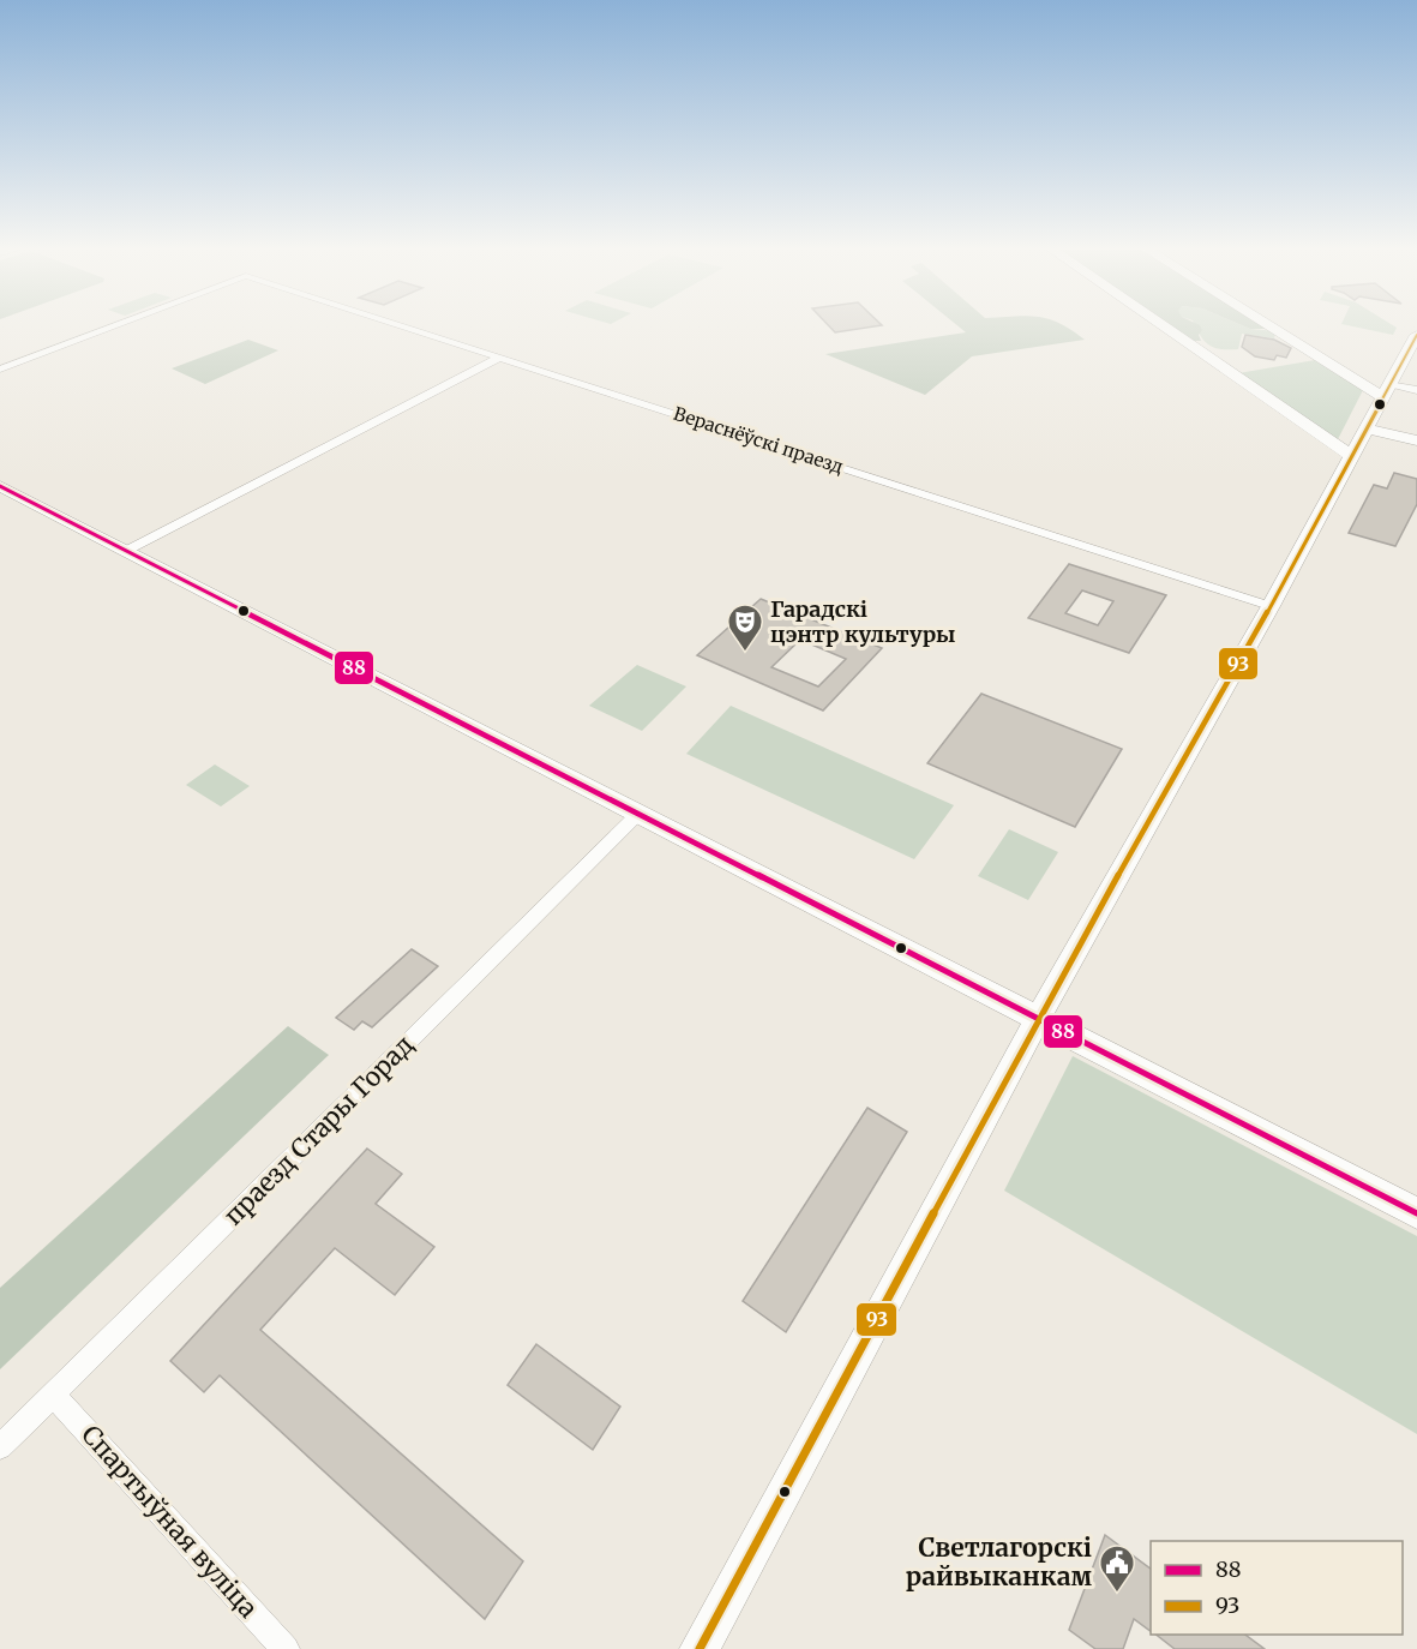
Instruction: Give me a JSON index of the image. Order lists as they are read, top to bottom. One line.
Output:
{"streets":{"street":["Вераснёўскі праезд","праезд Стары Горад","Спартыўная вуліца"]},"crossings":[["праезд Стары Горад","Спартыўная вуліца"]],"places":{"theatre":["Гарадскі цэнтр культуры"],"public building":["Светлагорскі райвыканкам"]},"lines":["transit line 93","transit line 88"],"legend":["88","93"]}
